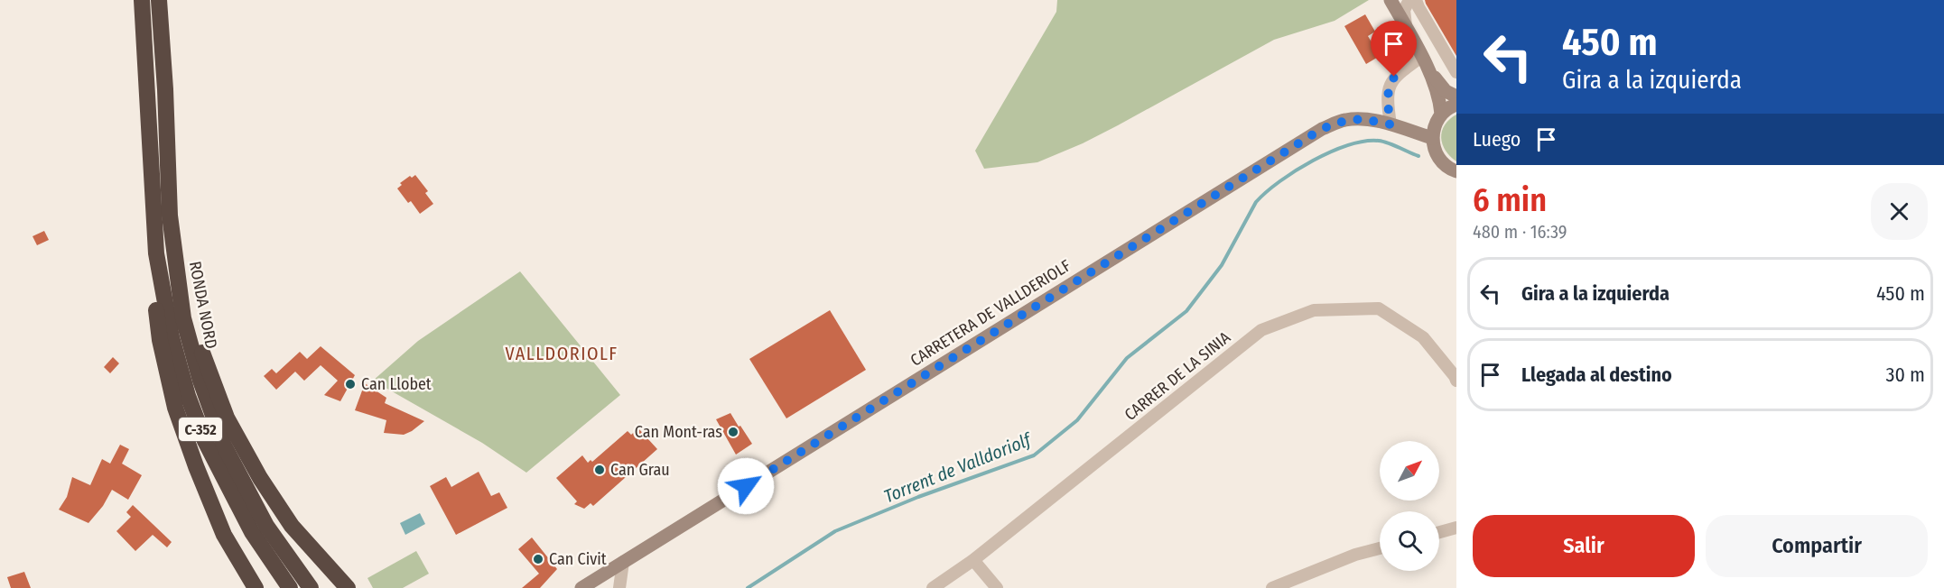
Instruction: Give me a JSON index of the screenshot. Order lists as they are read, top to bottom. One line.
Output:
{"streets":{"highway":["RONDA NORD","C-352"],"street":["CARRETERA DE VALLDERIOLF","CARRER DE LA SINIA"]},"districts":["VALLDORIOLF"],"water":["Torrent de Valldoriolf"],"places":["Can Llobet","Can Mont-ras","Can Grau","Can Civit"],"north":"top right","page":{"turn":["450 m","Gira a la izquierda"],"then":"Luego","heading":["6 min","480 m · 16:39"],"list":[{"name":"Gira a la izquierda","value":"450 m"},{"name":"Llegada al destino","value":"30 m"}],"buttons":["Salir","Compartir"]}}
